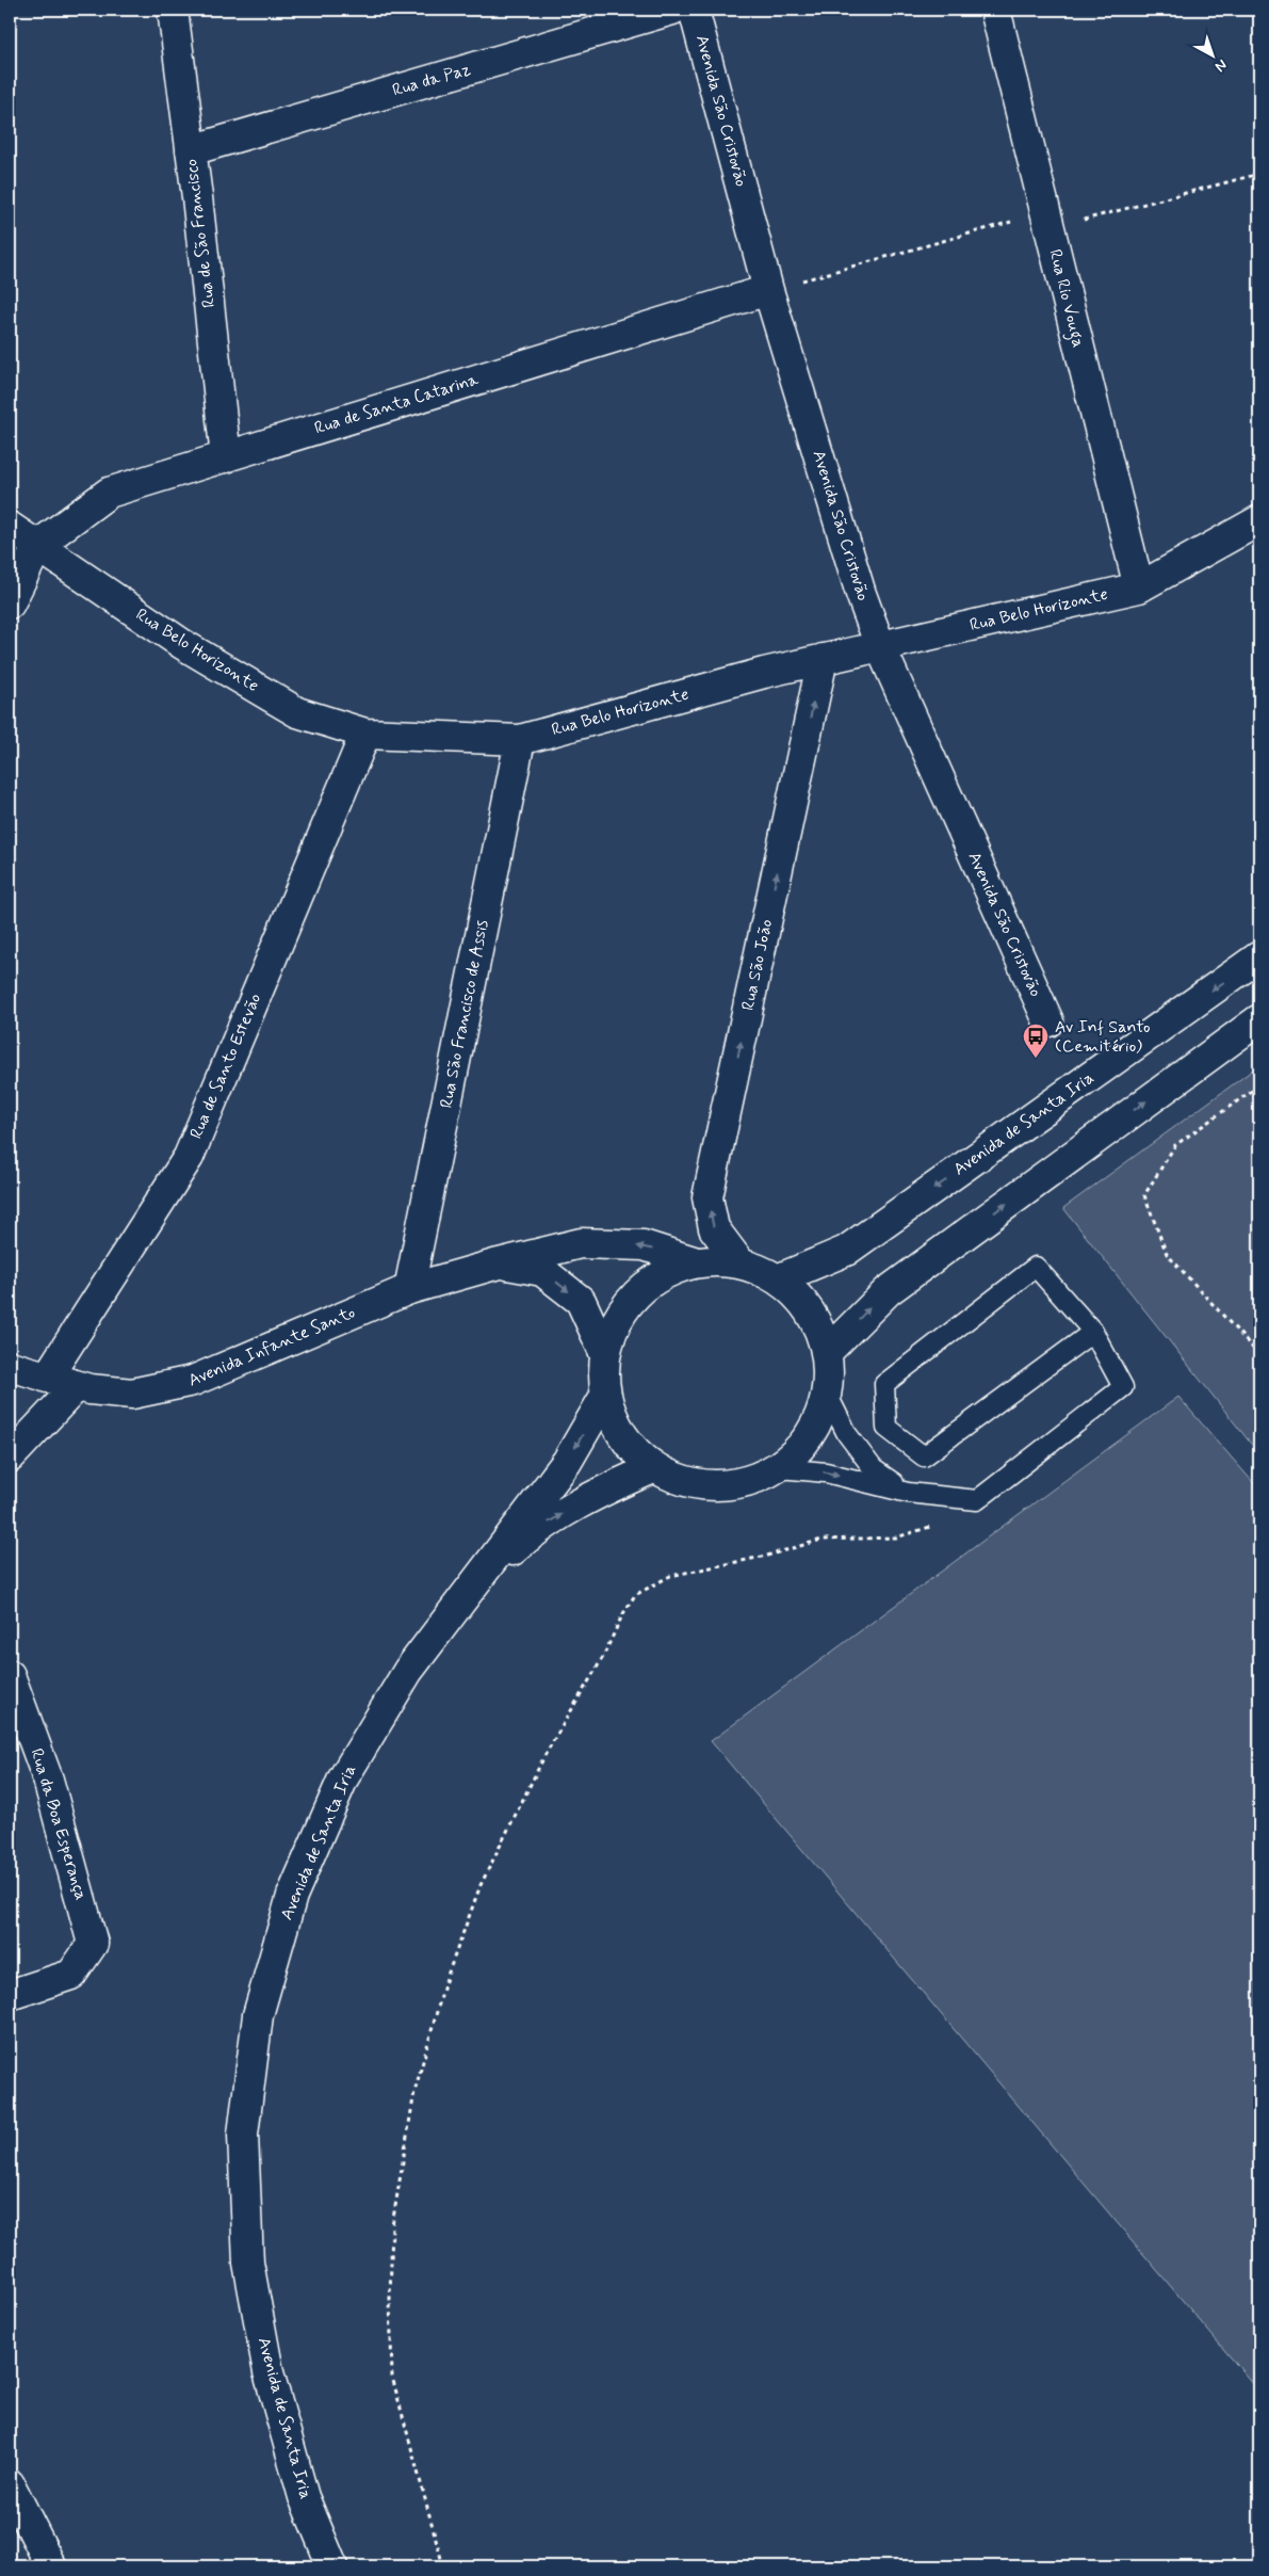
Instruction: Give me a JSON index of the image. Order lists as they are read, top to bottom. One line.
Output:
{"streets":{"street":["Rua da Paz","Avenida São Cristovão","Rua de São Francisco","Rua Rio Vouga","Rua de Santa Catarina","Rua Belo Horizonte","Rua São João","Rua São Francisco de Assis","Rua de Santo Estevão","Avenida de Santa Iria","Avenida Infante Santo","Rua da Boa Esperança"]},"crossings":[["Rua da Paz","Rua de São Francisco"],["Avenida São Cristovão","Rua de Santa Catarina"],["Avenida São Cristovão","Rua Belo Horizonte"],["Rua de São Francisco","Rua de Santa Catarina"],["Rua Rio Vouga","Rua Belo Horizonte"],["Rua de Santa Catarina","Rua Belo Horizonte"],["Rua Belo Horizonte","Rua São João"],["Rua Belo Horizonte","Rua São Francisco de Assis"],["Rua Belo Horizonte","Rua de Santo Estevão"],["Rua São Francisco de Assis","Avenida Infante Santo"],["Rua de Santo Estevão","Avenida Infante Santo"]],"one_way":["Rua São João"],"places":{"bus stop":["Av Inf Santo (Cemitério)"]},"north":"bottom right"}
